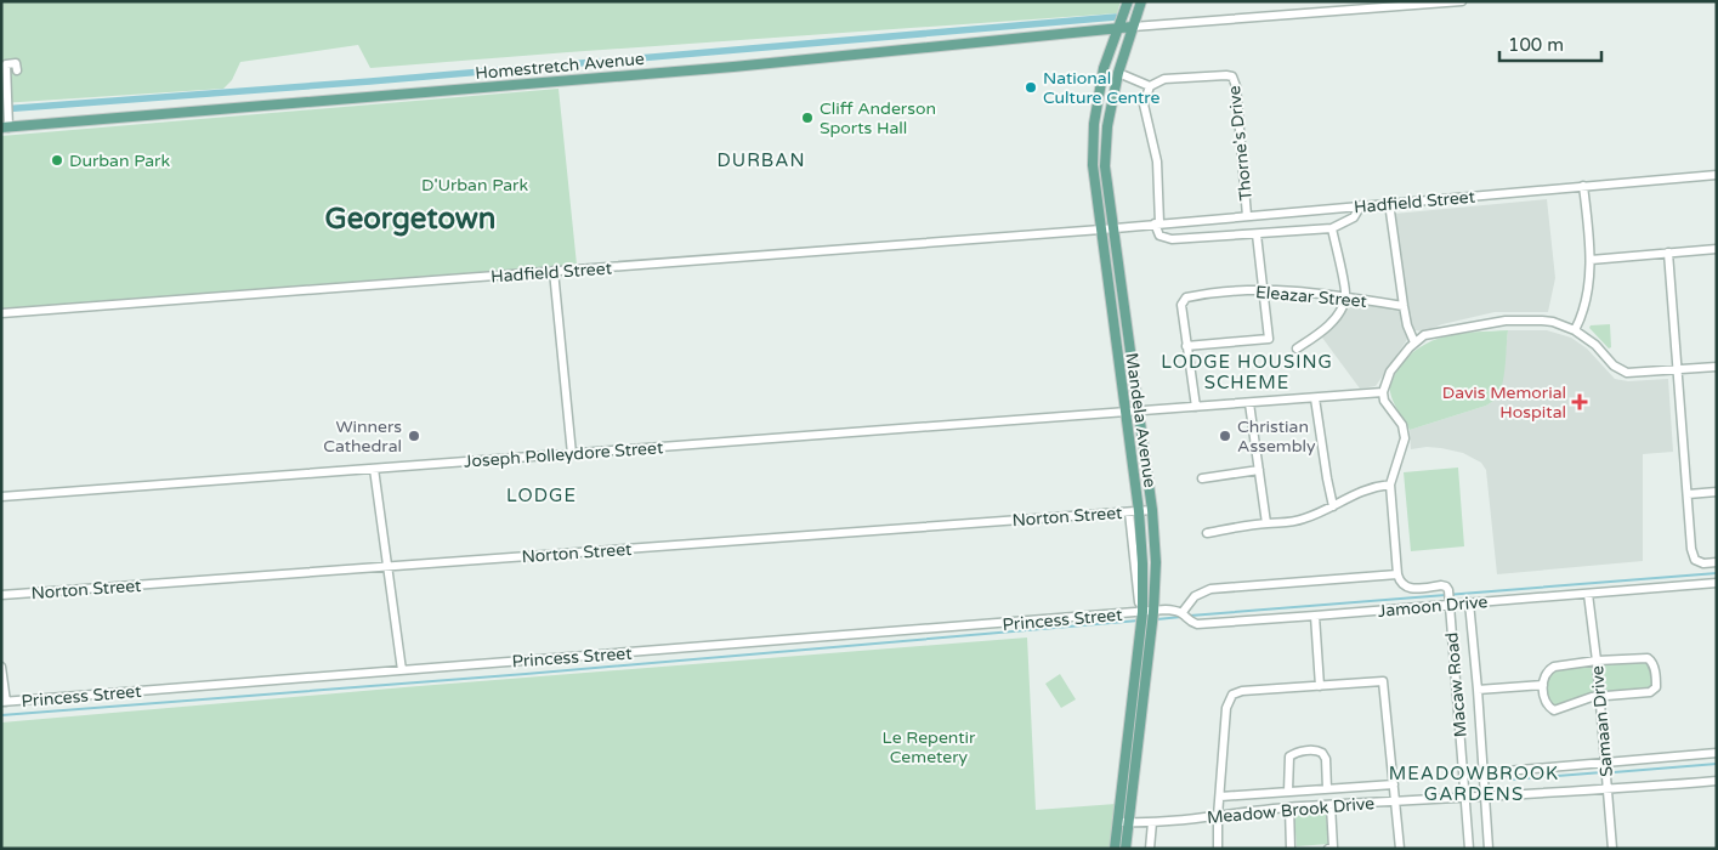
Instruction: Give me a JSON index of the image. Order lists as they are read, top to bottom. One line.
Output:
{"streets":{"main road":["Homestretch Avenue","Mandela Avenue"],"street":["Thorne's Drive","Hadfield Street","Eleazar Street","Joseph Polleydore Street","Norton Street","Jamoon Drive","Princess Street","Macaw Road","Samaan Drive","Meadow Brook Drive"]},"crossings":[["Homestretch Avenue","Mandela Avenue"],["Thorne's Drive","Hadfield Street"],["Hadfield Street","Mandela Avenue"],["Mandela Avenue","Joseph Polleydore Street"],["Mandela Avenue","Norton Street"],["Mandela Avenue","Princess Street"],["Mandela Avenue","Meadow Brook Drive"],["Jamoon Drive","Macaw Road"],["Jamoon Drive","Samaan Drive"],["Macaw Road","Meadow Brook Drive"],["Samaan Drive","Meadow Brook Drive"]],"districts":["DURBAN","Georgetown","LODGE HOUSING SCHEME","LODGE","MEADOWBROOK GARDENS"],"parks":["D'Urban Park","Le Repentir Cemetery"],"places":{"other":["National Culture Centre","Cliff Anderson Sports Hall","Durban Park","Winners Cathedral","Christian Assembly"],"health":["Davis Memorial Hospital"]},"scale_bar":"100 m"}
